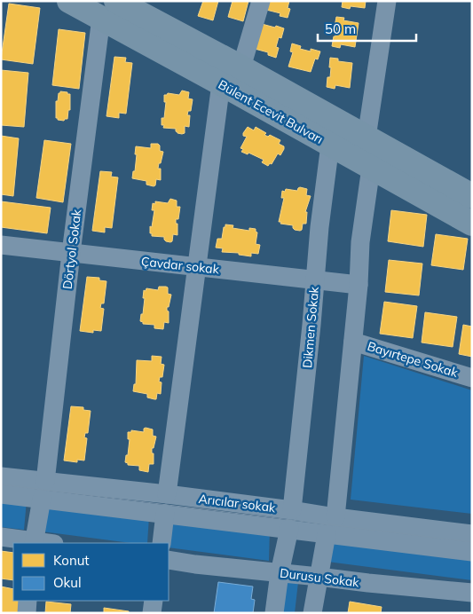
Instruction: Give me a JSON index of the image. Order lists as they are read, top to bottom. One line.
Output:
{"streets":{"main road":["Bülent Ecevit Bulvarı"],"street":["Dörtyol Sokak","Çavdar sokak","Dikmen Sokak","Bayırtepe Sokak","Arıcılar sokak","Durusu Sokak"]},"crossings":[["Bülent Ecevit Bulvarı","Dörtyol Sokak"],["Bülent Ecevit Bulvarı","Dikmen Sokak"],["Dörtyol Sokak","Çavdar sokak"],["Dörtyol Sokak","Arıcılar sokak"],["Çavdar sokak","Dikmen Sokak"],["Dikmen Sokak","Arıcılar sokak"]],"legend":["Konut","Okul"],"scale_bar":"50 m"}
